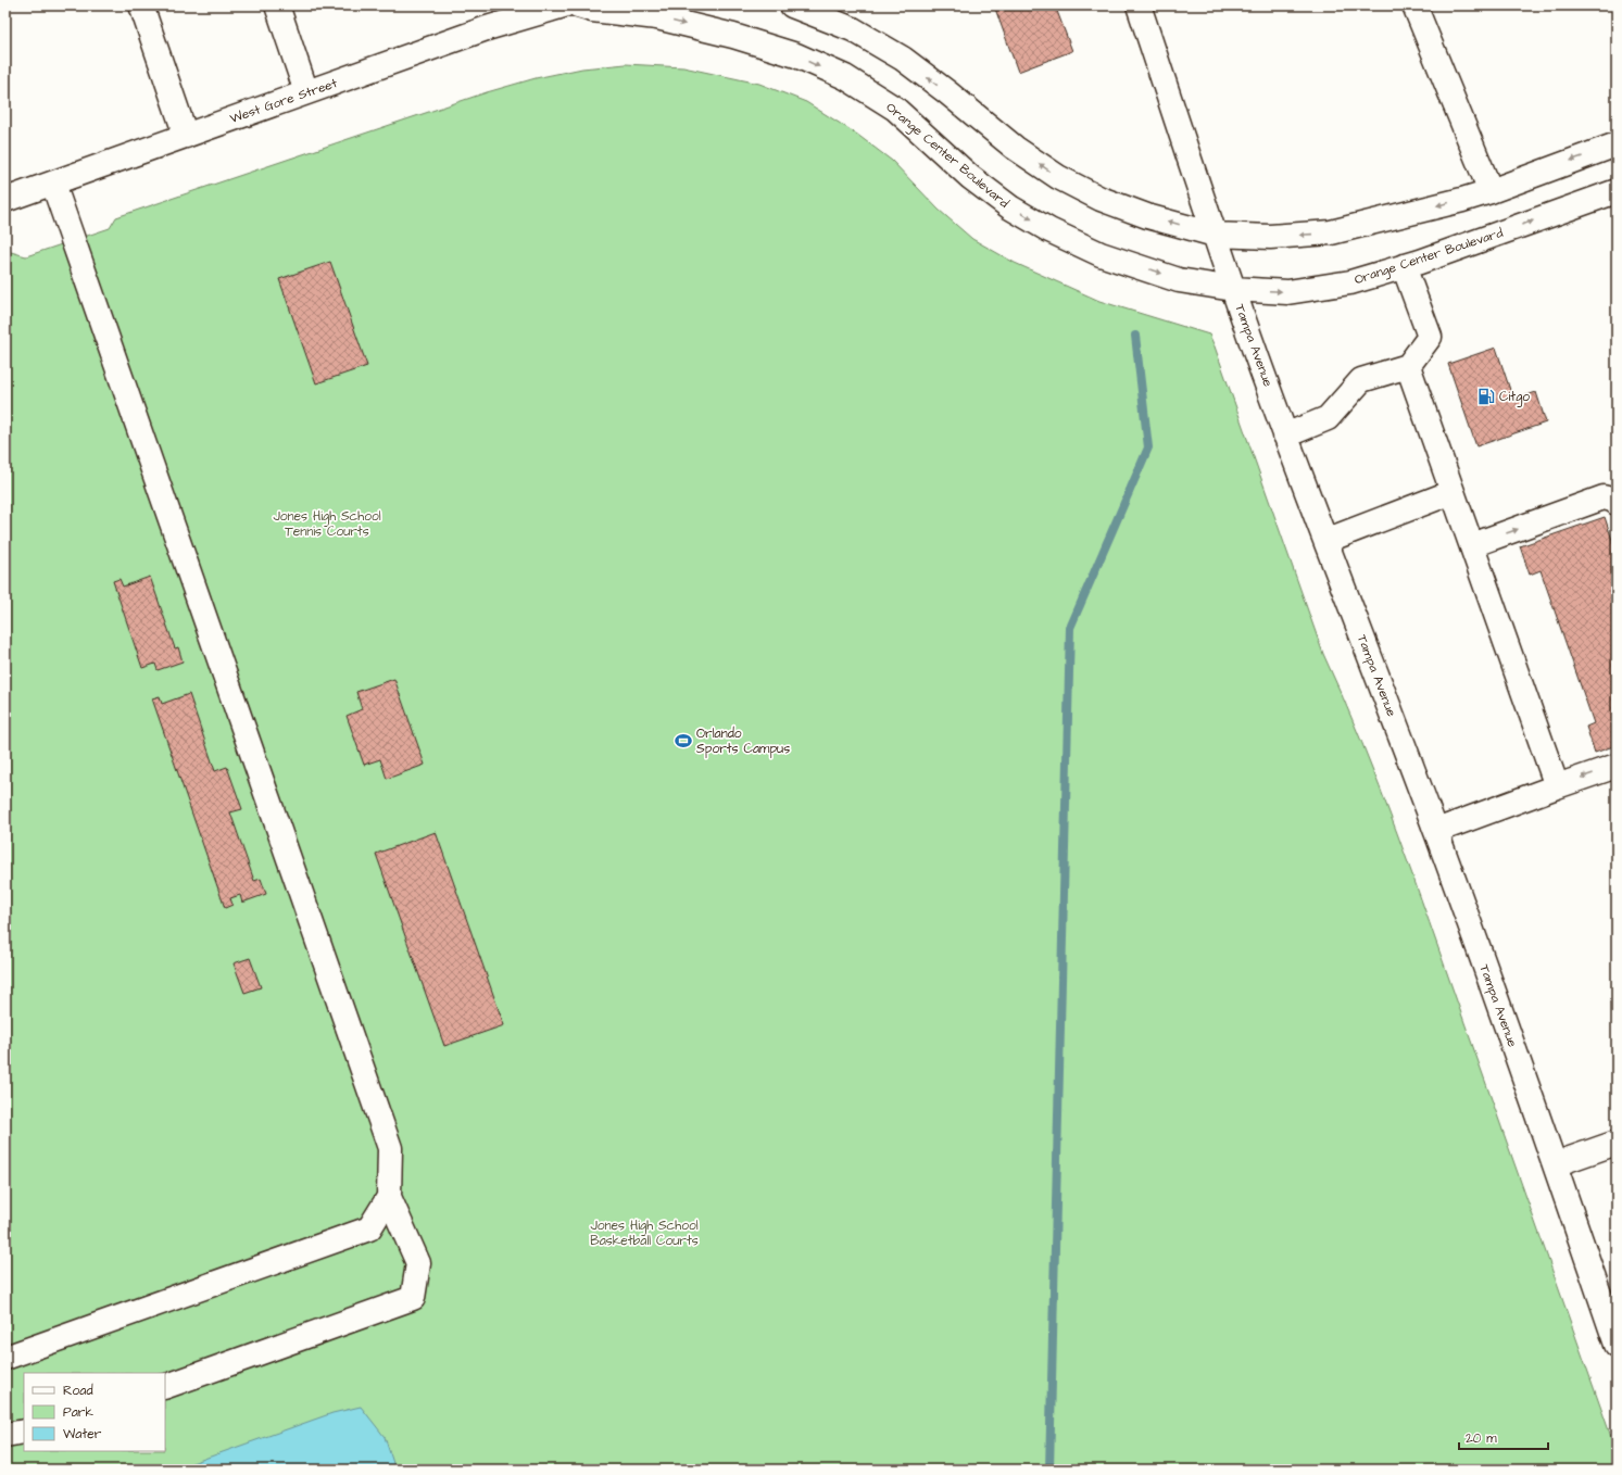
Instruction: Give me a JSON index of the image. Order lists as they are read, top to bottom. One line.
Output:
{"streets":{"street":["West Gore Street","Orange Center Boulevard","Tampa Avenue"]},"crossings":[["Orange Center Boulevard","Tampa Avenue"]],"parks":["Jones High School Tennis Courts","Jones High School Basketball Courts"],"places":{"fuel station":["Citgo"],"sports":["Orlando Sports Campus"]},"legend":["Road","Park","Water"],"scale_bar":"20 m"}
